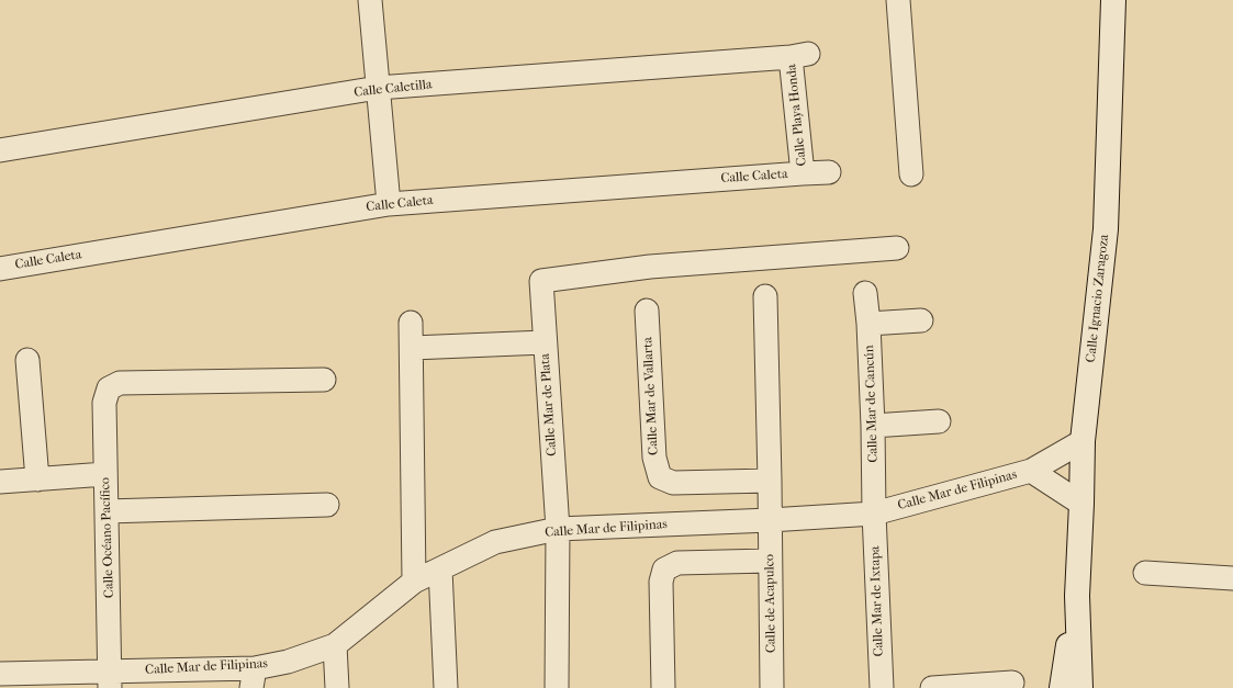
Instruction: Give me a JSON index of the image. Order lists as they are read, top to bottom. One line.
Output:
{"streets":{"main road":["Calle Ignacio Zaragoza"],"street":["Calle Caletilla","Calle Playa Honda","Calle Caleta","Calle Mar de Vallarta","Calle Mar de Cancún","Calle Mar de Plata","Calle Mar de Filipinas","Calle Océano Pacífico","Calle Mar de Ixtapa","Calle de Acapulco"]},"crossings":[["Calle Caletilla","Calle Playa Honda"],["Calle Playa Honda","Calle Caleta"],["Calle Ignacio Zaragoza","Calle Mar de Filipinas"],["Calle Mar de Cancún","Calle Mar de Filipinas"],["Calle Mar de Cancún","Calle Mar de Ixtapa"],["Calle Mar de Plata","Calle Mar de Filipinas"],["Calle Mar de Filipinas","Calle Océano Pacífico"],["Calle Mar de Filipinas","Calle Mar de Ixtapa"],["Calle Mar de Filipinas","Calle de Acapulco"]]}
